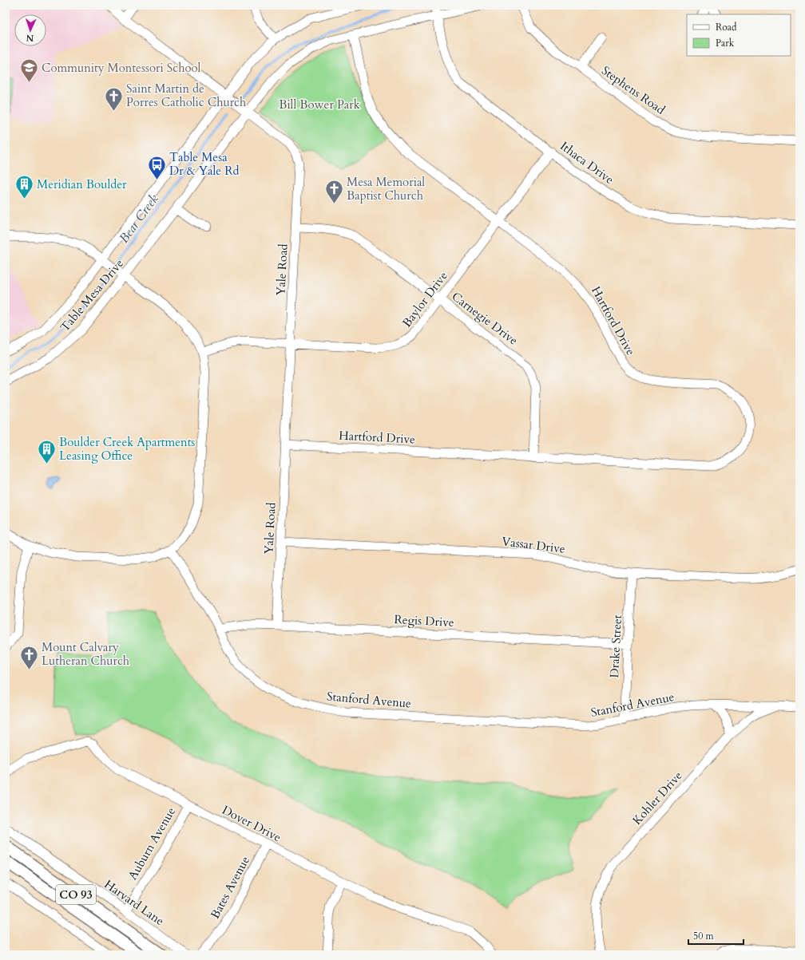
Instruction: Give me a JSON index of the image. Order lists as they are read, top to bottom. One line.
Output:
{"streets":{"main road":["CO 93"],"street":["Stephens Road","Ithaca Drive","Yale Road","Table Mesa Drive","Baylor Drive","Carnegie Drive","Hartford Drive","Vassar Drive","Regis Drive","Drake Street","Stanford Avenue","Kohler Drive","Dover Drive","Auburn Avenue","Bates Avenue","Harvard Lane"]},"crossings":[["Ithaca Drive","Table Mesa Drive"],["Ithaca Drive","Baylor Drive"],["Yale Road","Table Mesa Drive"],["Yale Road","Baylor Drive"],["Yale Road","Carnegie Drive"],["Yale Road","Hartford Drive"],["Yale Road","Vassar Drive"],["Yale Road","Regis Drive"],["Table Mesa Drive","Hartford Drive"],["Baylor Drive","Carnegie Drive"],["Baylor Drive","Hartford Drive"],["Carnegie Drive","Hartford Drive"],["Vassar Drive","Drake Street"],["Regis Drive","Drake Street"],["Regis Drive","Stanford Avenue"],["Drake Street","Stanford Avenue"],["Stanford Avenue","Kohler Drive"],["Dover Drive","Auburn Avenue"],["Dover Drive","Bates Avenue"],["Auburn Avenue","Harvard Lane"]],"water":["Bear Creek"],"parks":["Bill Bower Park"],"places":{"school or university":["Community Montessori School"],"church":["Saint Martin de Porres Catholic Church","Mesa Memorial Baptist Church","Mount Calvary Lutheran Church"],"bus stop":["Table Mesa Dr & Yale Rd"],"building":["Meridian Boulder","Boulder Creek Apartments Leasing Office"]},"legend":["Road","Park"],"scale_bar":"50 m","north":"bottom"}
